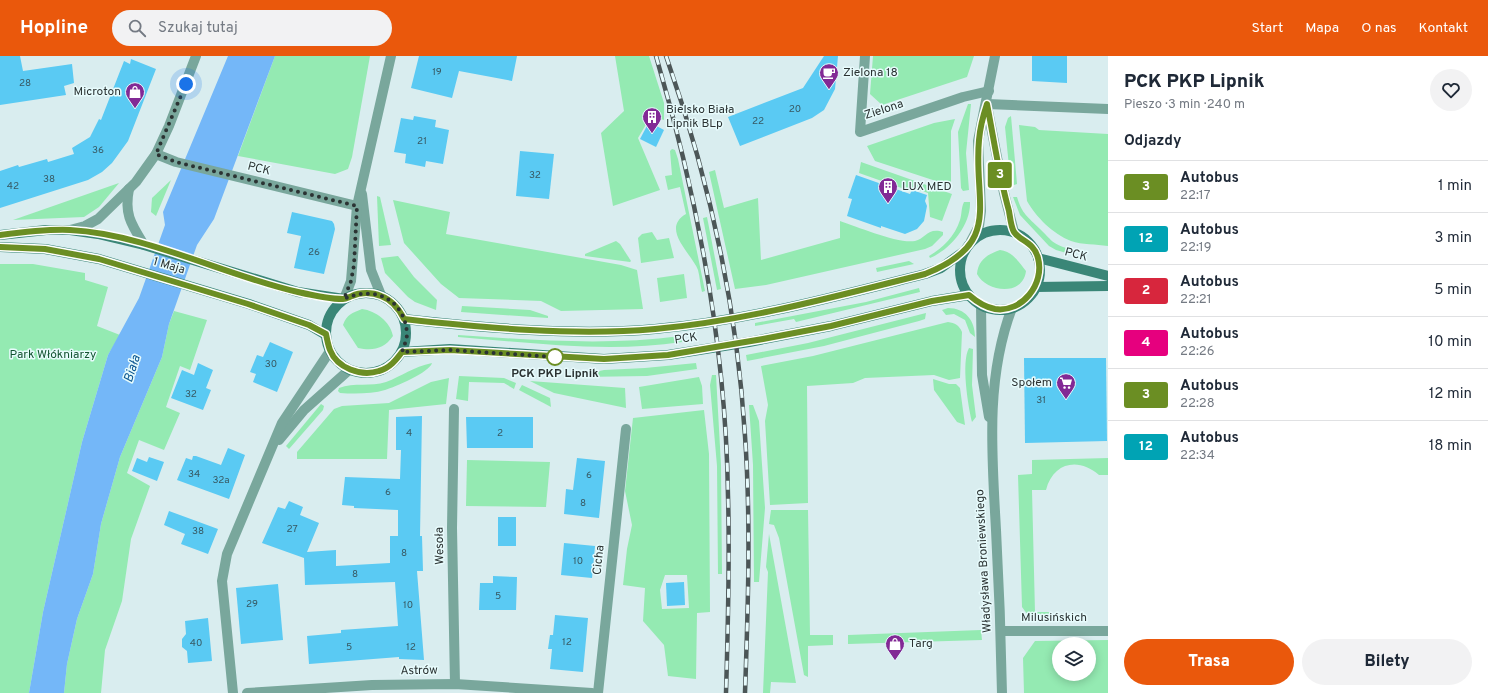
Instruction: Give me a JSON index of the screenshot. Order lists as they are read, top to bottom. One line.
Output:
{"streets":{"street":["Zielona","PCK","1 Maja","Wesoła","Cicha","Władysława Broniewskiego","Milusińskich","Astrów"]},"crossings":[["PCK","1 Maja"],["PCK","Władysława Broniewskiego"],["Wesoła","Astrów"],["Władysława Broniewskiego","Milusińskich"]],"water":["Biała"],"parks":["Park Włókniarzy"],"places":{"cafe":["Zielona 18"],"shop":["Microton","Targ"],"building":["Bielsko Biała Lipnik BLp","LUX MED"],"other":["PCK PKP Lipnik"],"supermarket":["Społem"]},"lines":["bus line 3"],"house_numbers":["19","28","20","22","21","36","32","38","42","26","30","32","31","4","2","34","6","32a","6","8","27","38","8","10","8","5","29","10","12","40","5","12"],"page":{"header":"Hopline","search":"Szukaj tutaj","nav":["Start","Mapa","O nas","Kontakt"],"on_map":"3","heading":[["PCK PKP Lipnik","Pieszo · 3 min · 240 m"],"Odjazdy"],"list":[{"mark":"3","name":"Autobus","note":"22:17","value":"1 min"},{"mark":"12","name":"Autobus","note":"22:19","value":"3 min"},{"mark":"2","name":"Autobus","note":"22:21","value":"5 min"},{"mark":"4","name":"Autobus","note":"22:26","value":"10 min"},{"mark":"3","name":"Autobus","note":"22:28","value":"12 min"},{"mark":"12","name":"Autobus","note":"22:34","value":"18 min"}],"buttons":["Trasa","Bilety"]}}
